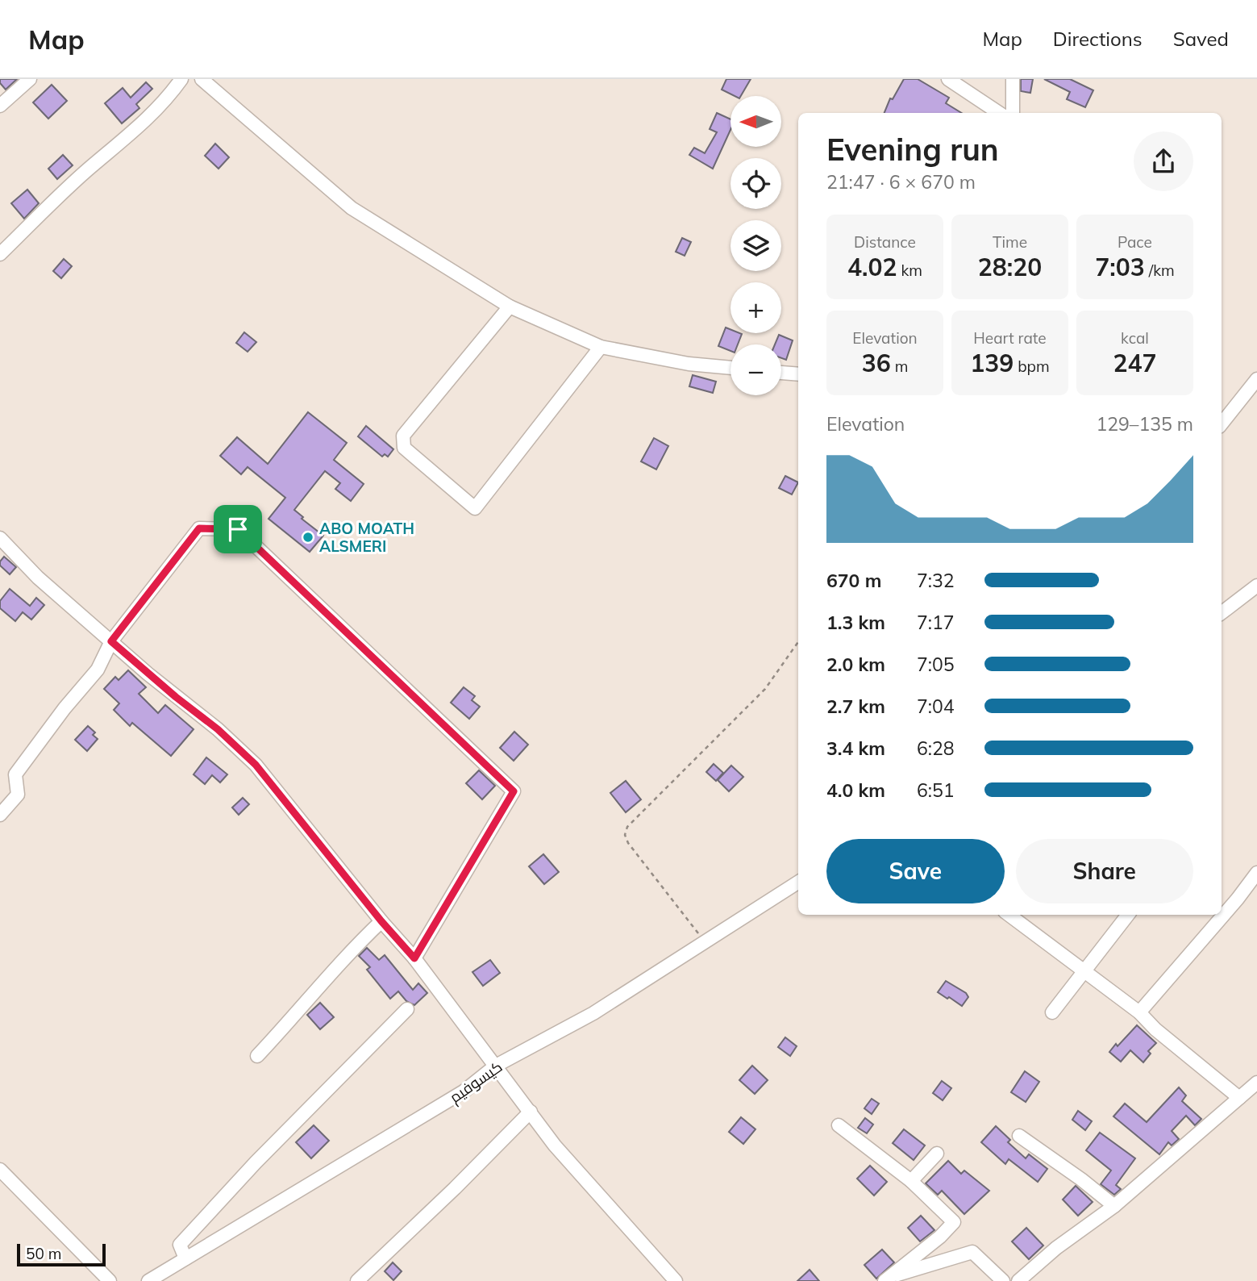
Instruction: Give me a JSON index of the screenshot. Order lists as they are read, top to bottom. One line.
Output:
{"streets":{"street":["كيسوفيم"]},"places":["ABO MOATH ALSMERI"],"scale_bar":"50 m","north":"left","page":{"header":"Map","nav":["Map","Directions","Saved"],"map_buttons":["+","−"],"heading":["Evening run","21:47 · 6 × 670 m"],"stats":[["Distance","4.02 km"],["Time","28:20"],["Pace","7:03 /km"],["Elevation","36 m"],["Heart rate","139 bpm"],["kcal","247"]],"chart":["Elevation","129–135 m"],"list":[{"name":"670 m","note":"7:32"},{"name":"1.3 km","note":"7:17"},{"name":"2.0 km","note":"7:05"},{"name":"2.7 km","note":"7:04"},{"name":"3.4 km","note":"6:28"},{"name":"4.0 km","note":"6:51"}],"buttons":["Save","Share"],"scale":"50 m"}}
